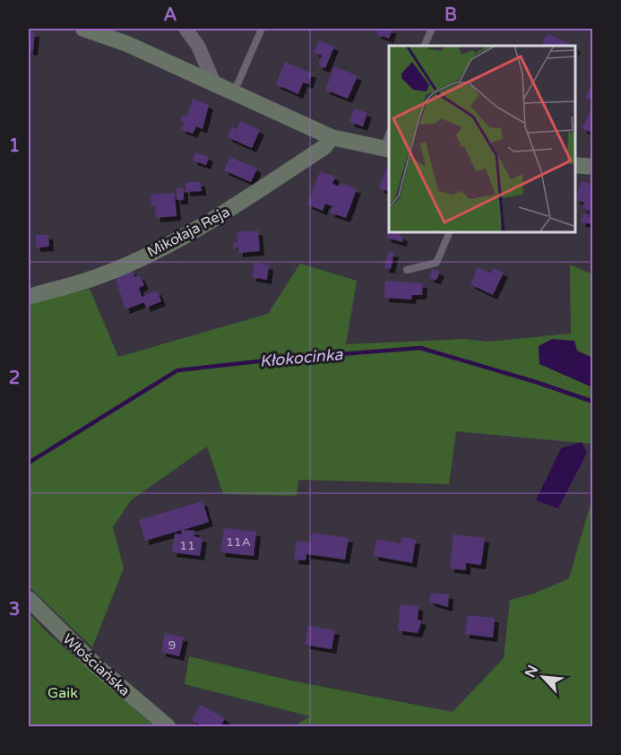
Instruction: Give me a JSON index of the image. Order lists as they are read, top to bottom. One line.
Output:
{"streets":{"street":["Mikołaja Reja","Włościańska"]},"water":["Kłokocinka"],"parks":["Gaik"],"house_numbers":["11A","11","9"],"north":"top left","grid":{"columns":["A","B"],"rows":["1","2","3"]}}
